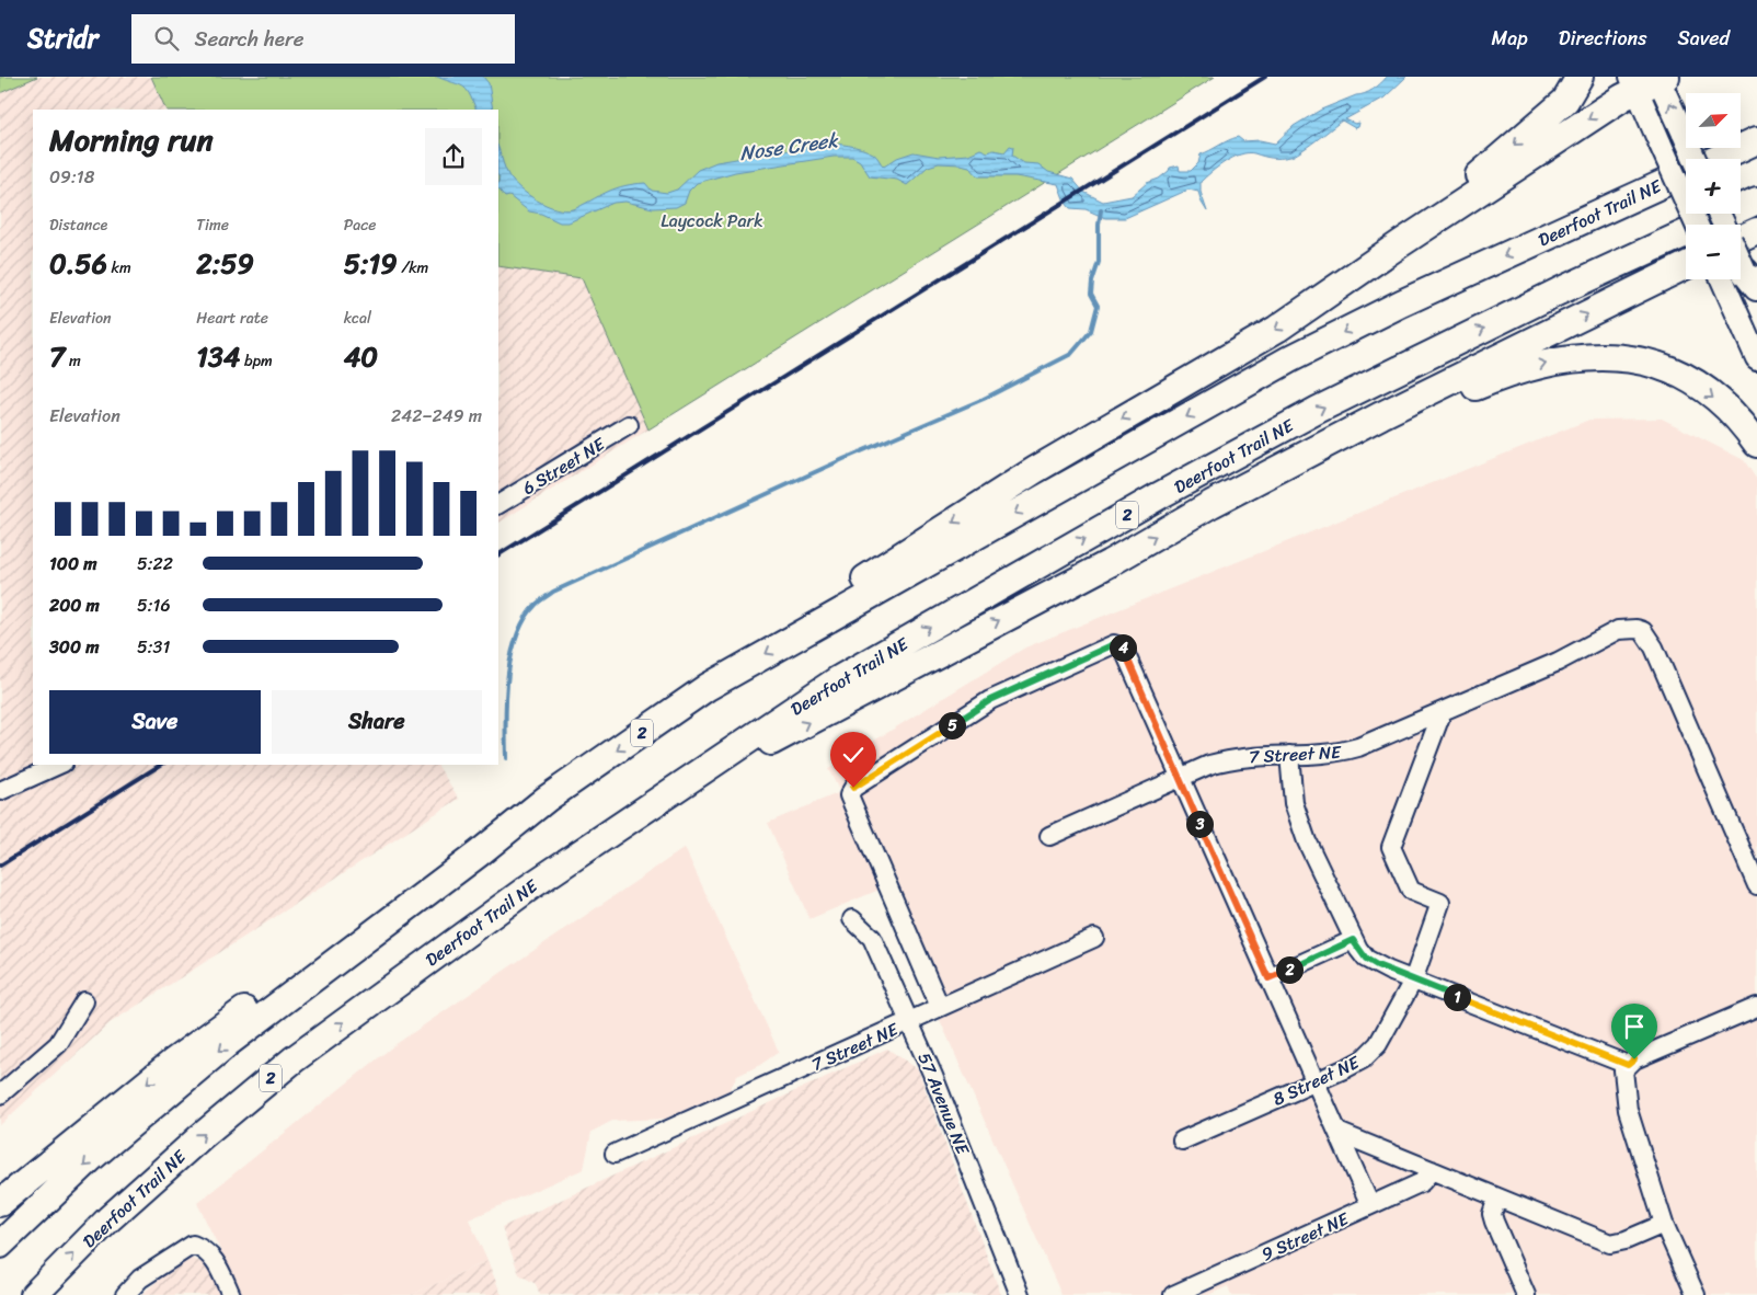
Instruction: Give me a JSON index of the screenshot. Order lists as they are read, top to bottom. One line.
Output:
{"streets":{"highway":["Deerfoot Trail NE","2"],"street":["6 Street NE","7 Street NE","8 Street NE","57 Avenue NE","9 Street NE"]},"crossings":[["7 Street NE","8 Street NE"],["7 Street NE","57 Avenue NE"]],"water":["Nose Creek"],"parks":["Laycock Park"],"north":"top right","page":{"header":"Stridr","search":"Search here","nav":["Map","Directions","Saved"],"map_buttons":["+","−"],"heading":["Morning run","09:18"],"stats":[["Distance","0.56 km"],["Time","2:59"],["Pace","5:19 /km"],["Elevation","7 m"],["Heart rate","134 bpm"],["kcal","40"]],"chart":["Elevation","242–249 m"],"list":[{"name":"100 m","note":"5:22"},{"name":"200 m","note":"5:16"},{"name":"300 m","note":"5:31"}],"pins":["4","5","3","2","1"],"buttons":["Save","Share"]}}
